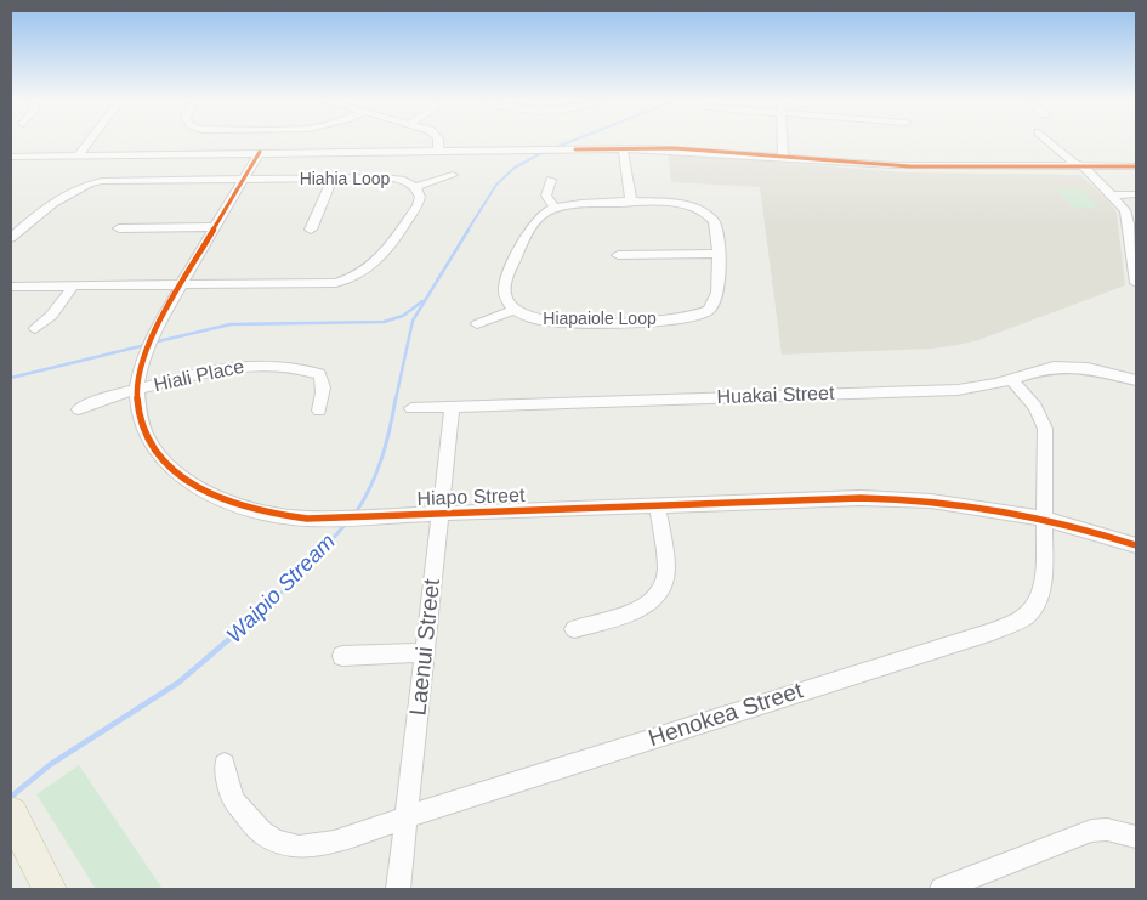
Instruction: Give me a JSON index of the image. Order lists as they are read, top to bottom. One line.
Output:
{"streets":{"street":["Hiahia Loop","Hiapaiole Loop","Hiali Place","Huakai Street","Hiapo Street","Laenui Street","Henokea Street"]},"crossings":[["Hiahia Loop","Hiapo Street"],["Hiali Place","Hiapo Street"],["Huakai Street","Laenui Street"],["Huakai Street","Henokea Street"],["Hiapo Street","Laenui Street"],["Hiapo Street","Henokea Street"],["Laenui Street","Henokea Street"]],"water":["Waipio Stream"]}
